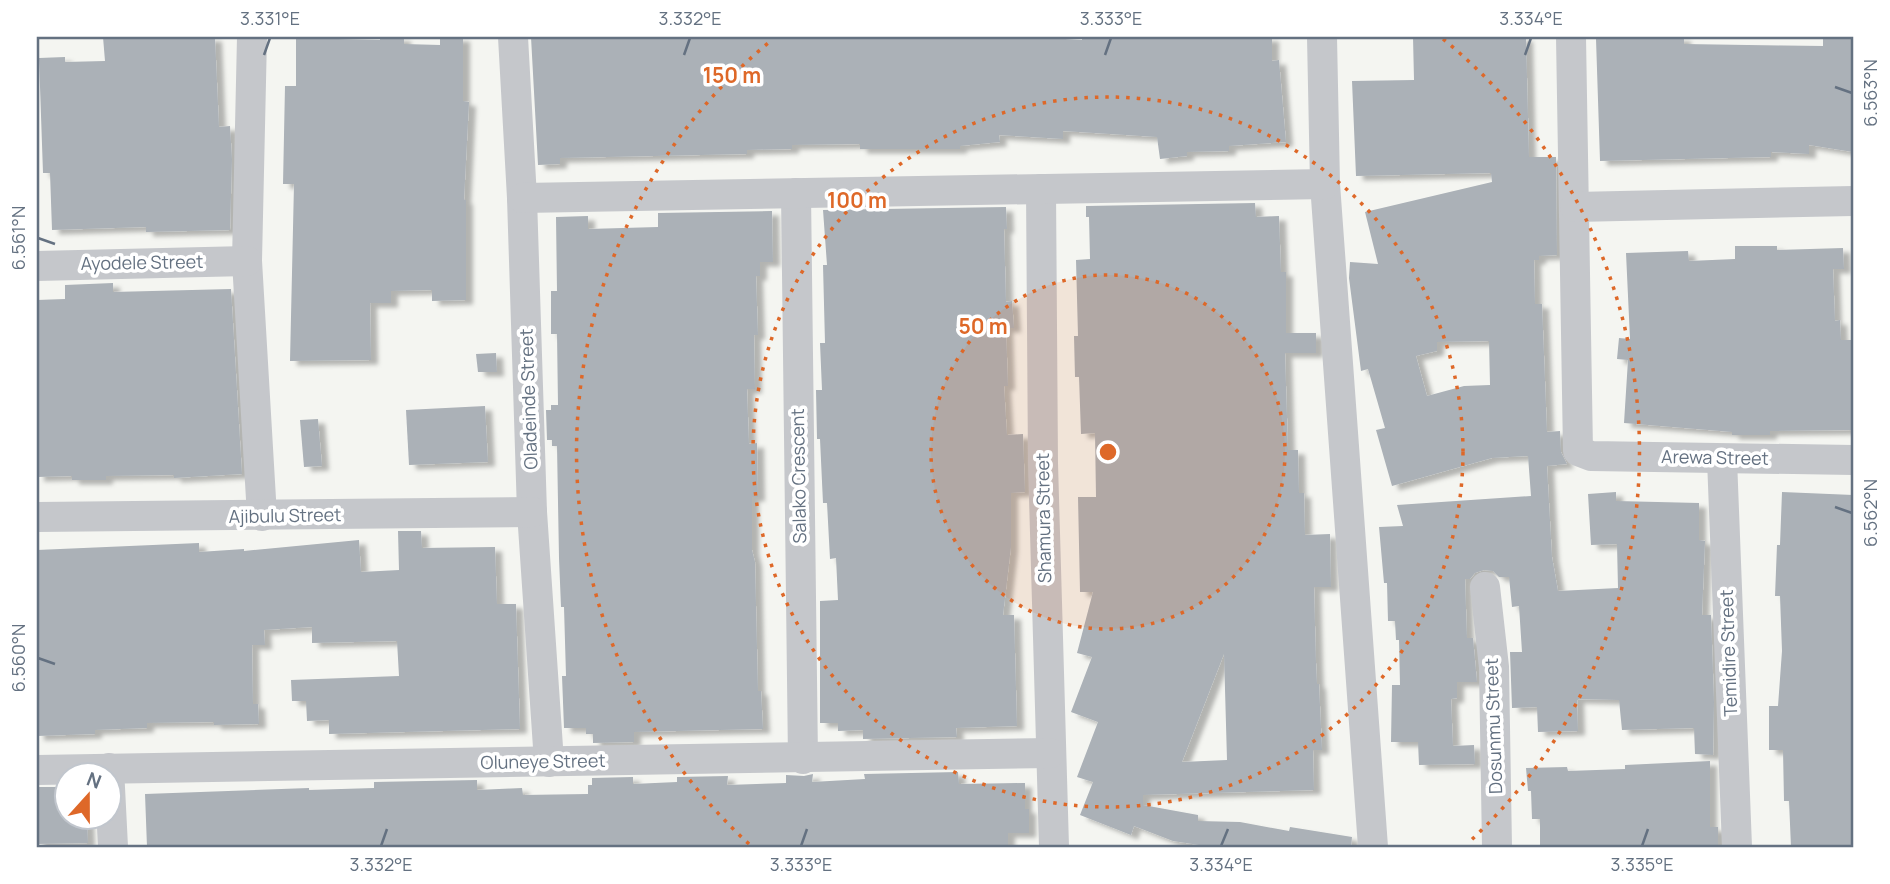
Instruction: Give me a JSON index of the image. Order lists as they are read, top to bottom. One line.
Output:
{"streets":{"street":["Ayodele Street","Oladeinde Street","Arewa Street","Salako Crescent","Ajibulu Street","Shamura Street","Temidire Street","Dosunmu Street","Oluneye Street"]},"crossings":[["Oladeinde Street","Ajibulu Street"],["Oladeinde Street","Oluneye Street"],["Arewa Street","Temidire Street"],["Salako Crescent","Oluneye Street"],["Shamura Street","Oluneye Street"]],"north":"top","coordinates":["3.331°E","3.332°E","3.333°E","3.334°E","6.563°N","6.561°N","6.562°N","6.560°N","3.335°E"],"rings":["150 m","100 m","50 m"]}
